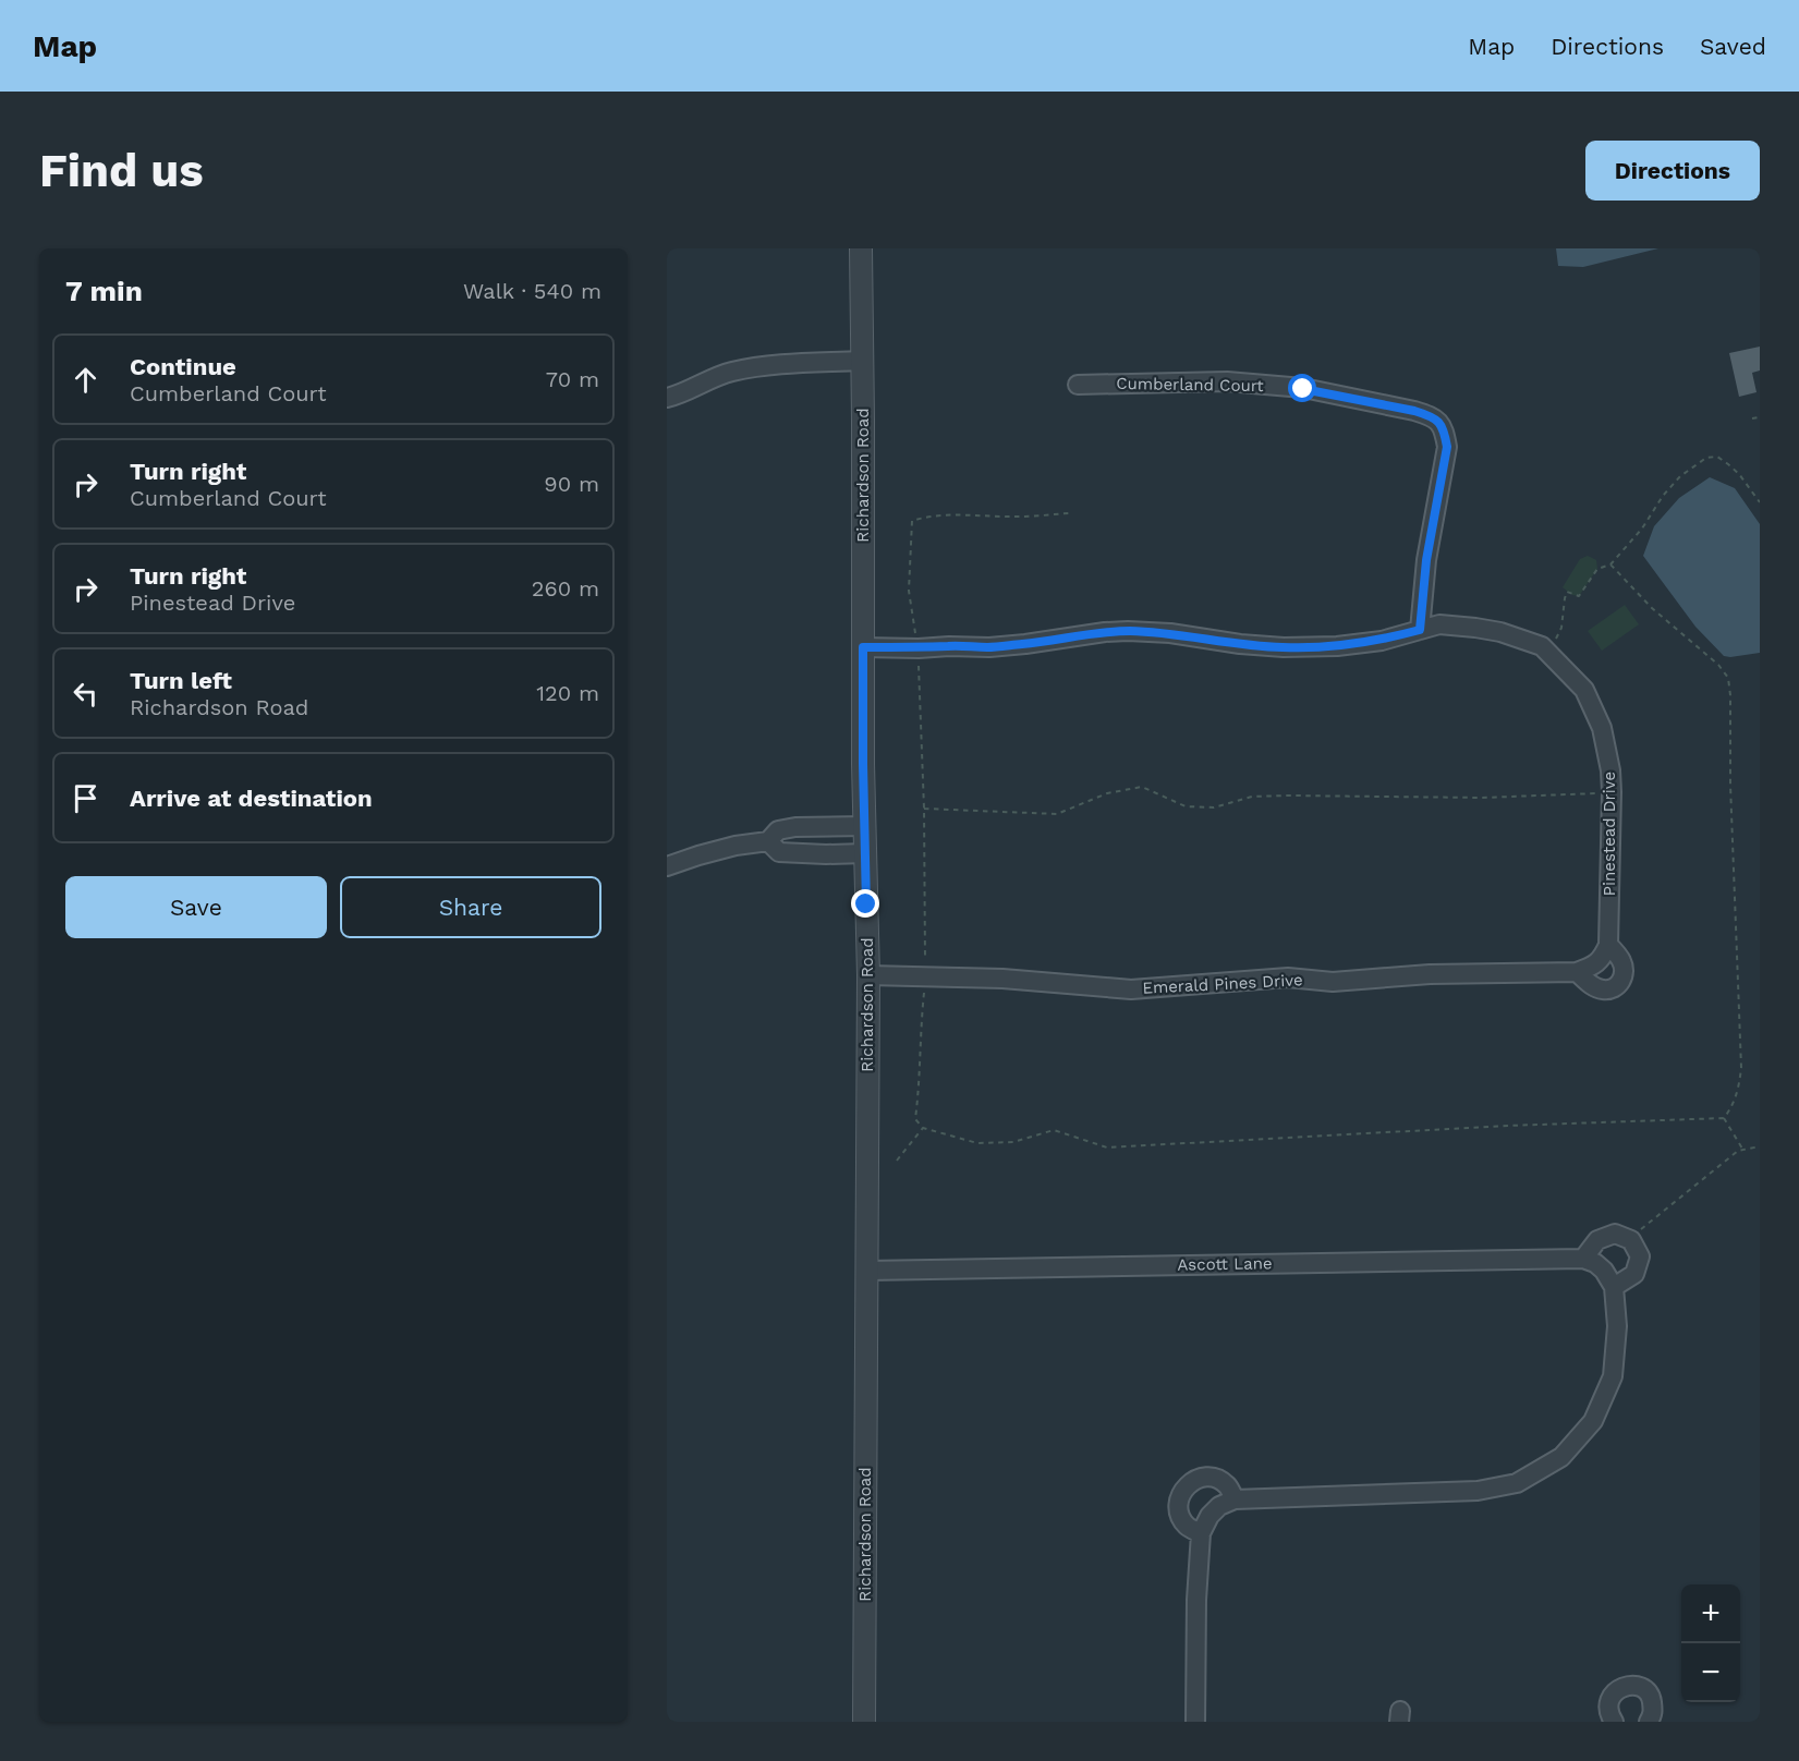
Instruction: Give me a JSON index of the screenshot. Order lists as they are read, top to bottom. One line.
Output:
{"streets":{"street":["Cumberland Court","Richardson Road","Pinestead Drive","Emerald Pines Drive","Ascott Lane"]},"crossings":[["Cumberland Court","Pinestead Drive"],["Richardson Road","Pinestead Drive"],["Richardson Road","Emerald Pines Drive"],["Richardson Road","Ascott Lane"],["Pinestead Drive","Emerald Pines Drive"]],"page":{"header":"Map","nav":["Map","Directions","Saved"],"buttons":["Directions",["Save","Share"]],"title":"Find us","heading":["7 min","Walk · 540 m"],"list":[["Continue","Cumberland Court","70 m"],["Turn right","Cumberland Court","90 m"],["Turn right","Pinestead Drive","260 m"],["Turn left","Richardson Road","120 m"],"Arrive at destination"],"map_buttons":["+","−"]}}
